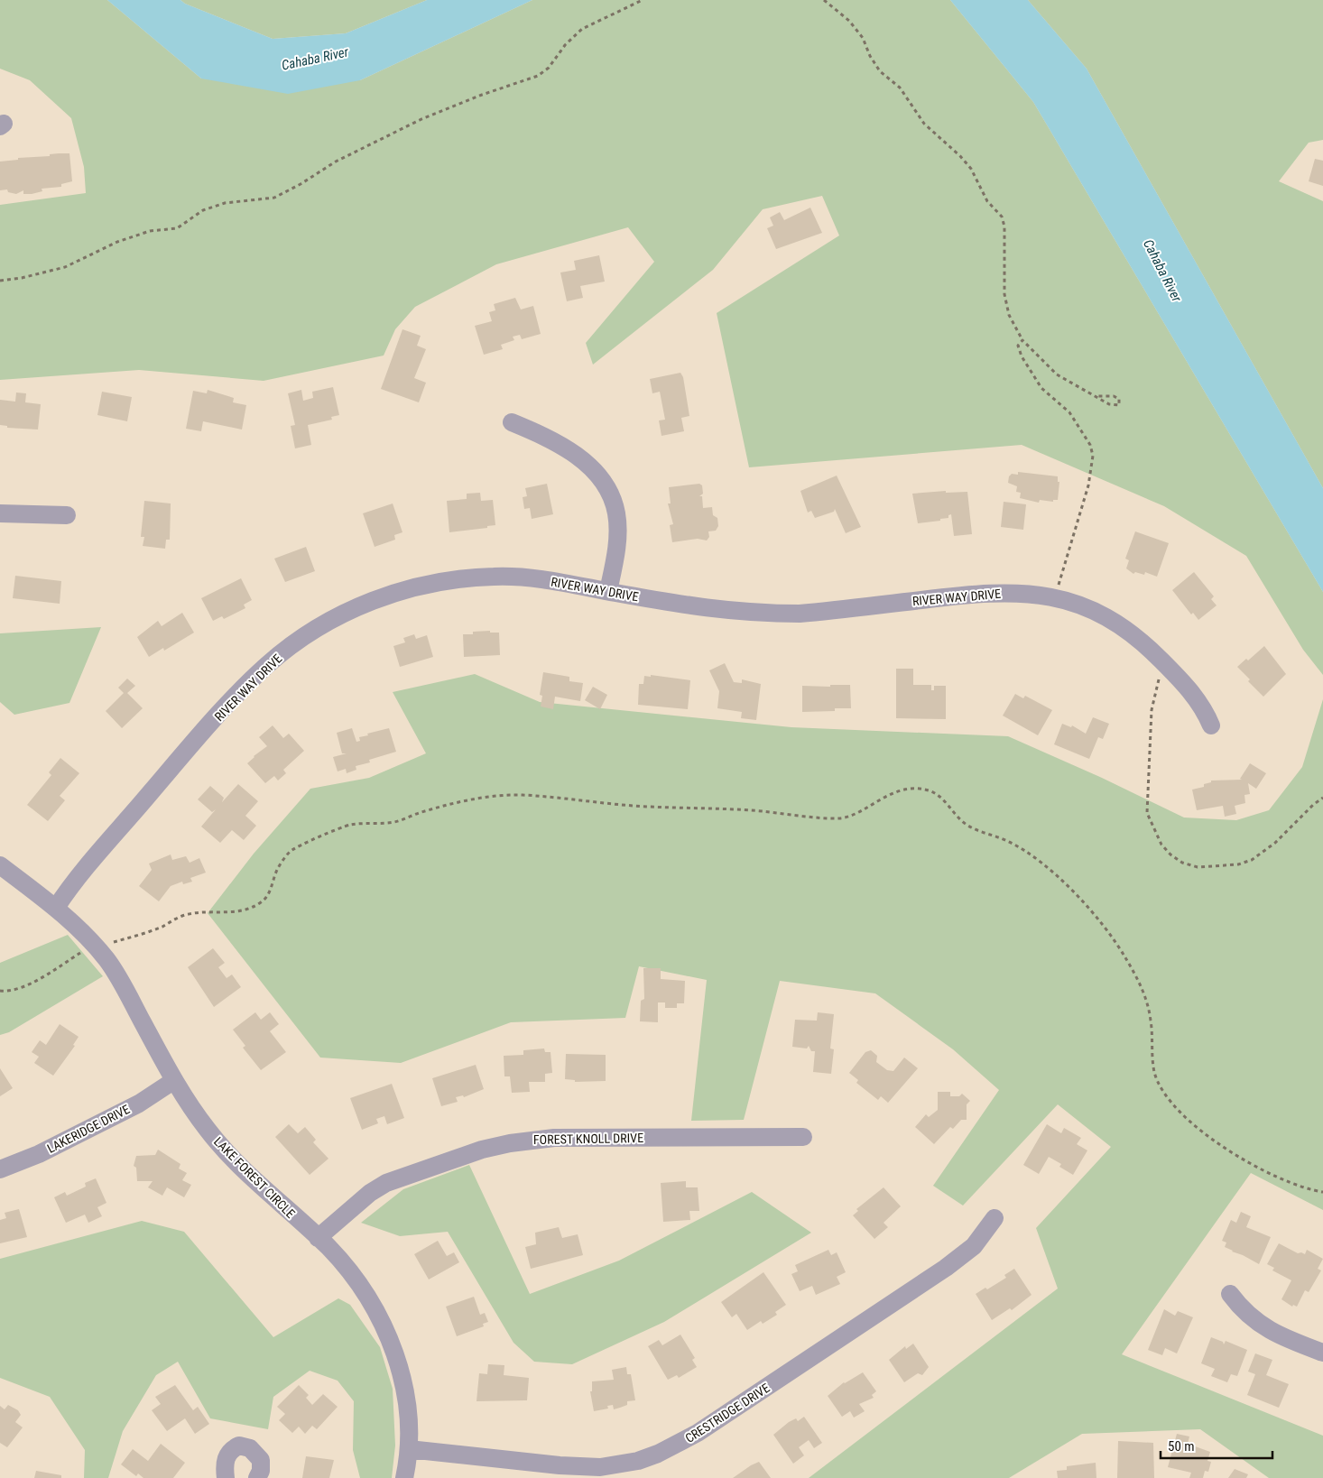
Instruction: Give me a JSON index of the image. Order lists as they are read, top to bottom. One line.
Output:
{"streets":{"street":["RIVER WAY DRIVE","LAKERIDGE DRIVE","FOREST KNOLL DRIVE","LAKE FOREST CIRCLE","CRESTRIDGE DRIVE"]},"crossings":[["RIVER WAY DRIVE","LAKE FOREST CIRCLE"],["LAKERIDGE DRIVE","LAKE FOREST CIRCLE"],["FOREST KNOLL DRIVE","LAKE FOREST CIRCLE"],["LAKE FOREST CIRCLE","CRESTRIDGE DRIVE"]],"water":["Cahaba River"],"scale_bar":"50 m"}
